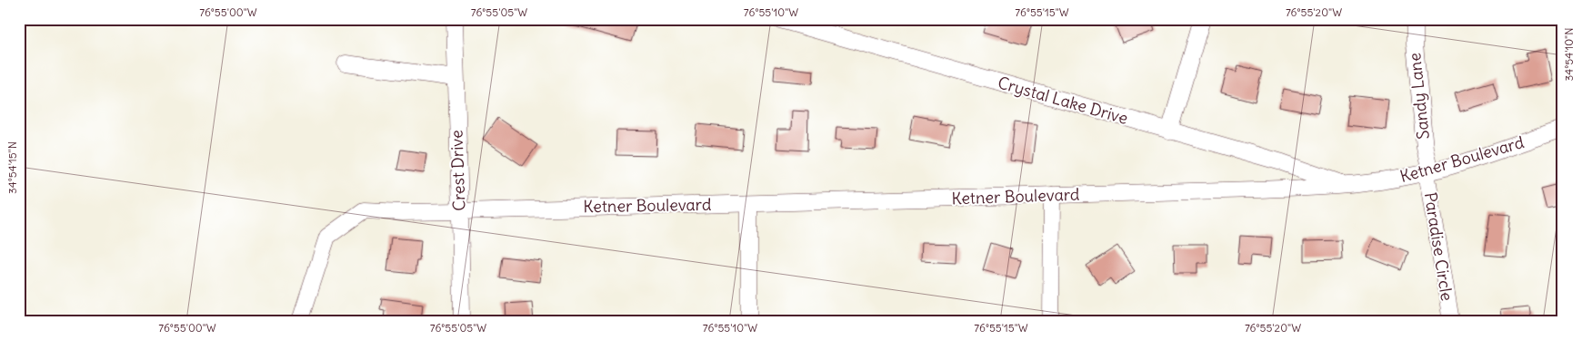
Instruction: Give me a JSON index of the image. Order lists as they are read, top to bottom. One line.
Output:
{"streets":{"street":["Sandy Lane","Crystal Lake Drive","Ketner Boulevard","Crest Drive","Paradise Circle"]},"crossings":[["Sandy Lane","Ketner Boulevard"],["Sandy Lane","Paradise Circle"],["Crystal Lake Drive","Ketner Boulevard"],["Ketner Boulevard","Crest Drive"],["Ketner Boulevard","Paradise Circle"]],"coordinates":["76°55'00\"W","76°55'05\"W","76°55'10\"W","76°55'15\"W","76°55'20\"W","34°54'10\"N","34°54'15\"N"]}
